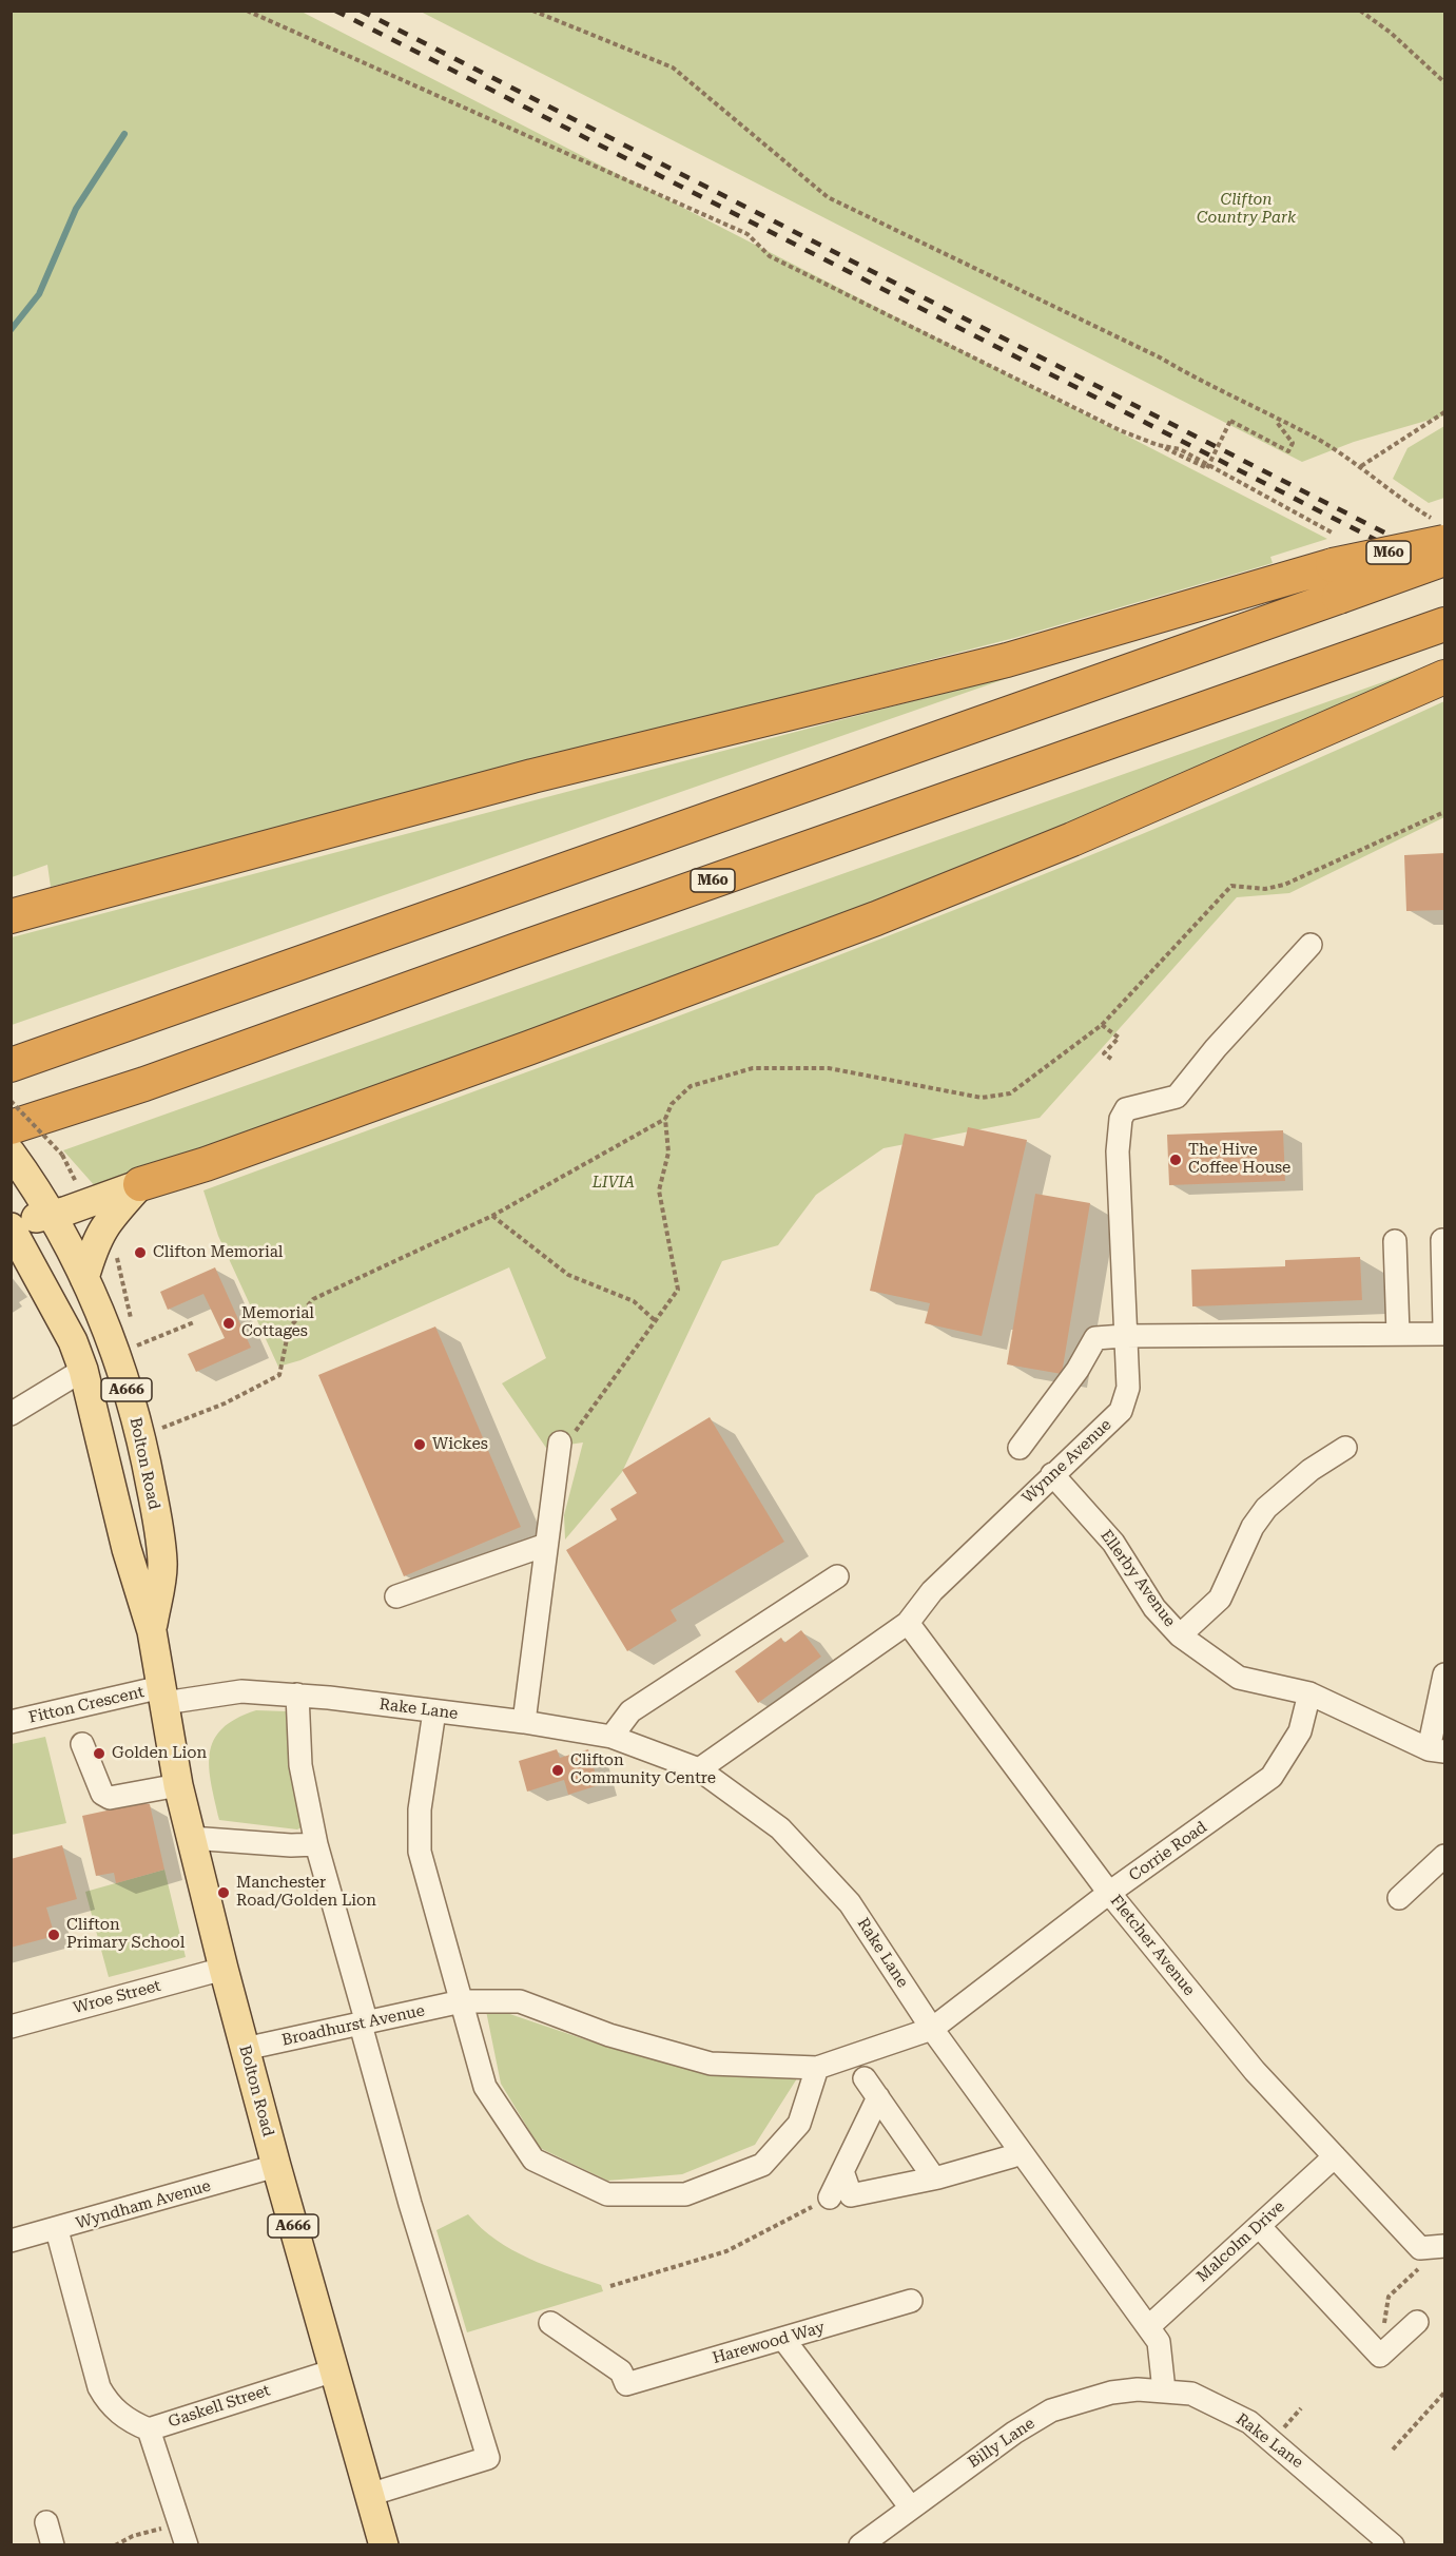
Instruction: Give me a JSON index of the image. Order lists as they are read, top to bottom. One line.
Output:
{"streets":{"highway":["M60"],"main road":["A666","Bolton Road"],"street":["Wynne Avenue","Ellerby Avenue","Fitton Crescent","Rake Lane","Corrie Road","Fletcher Avenue","Wroe Street","Broadhurst Avenue","Wyndham Avenue","Malcolm Drive","Harewood Way","Gaskell Street","Billy Lane"]},"crossings":[["Wynne Avenue","Ellerby Avenue"],["Wynne Avenue","Rake Lane"],["Wynne Avenue","Fletcher Avenue"],["Bolton Road","Fitton Crescent"],["Bolton Road","Rake Lane"],["Bolton Road","Wroe Street"],["Bolton Road","Broadhurst Avenue"],["Bolton Road","Wyndham Avenue"],["Bolton Road","Gaskell Street"],["Ellerby Avenue","Corrie Road"],["Fitton Crescent","Rake Lane"],["Rake Lane","Corrie Road"],["Rake Lane","Broadhurst Avenue"],["Rake Lane","Malcolm Drive"],["Rake Lane","Billy Lane"],["Corrie Road","Fletcher Avenue"],["Corrie Road","Broadhurst Avenue"],["Fletcher Avenue","Malcolm Drive"]],"parks":["Clifton Country Park","LIVIA"],"places":["The Hive Coffee House","Clifton Memorial","Memorial Cottages","Wickes","Golden Lion","Clifton Community Centre","Manchester Road/Golden Lion","Clifton Primary School"]}
